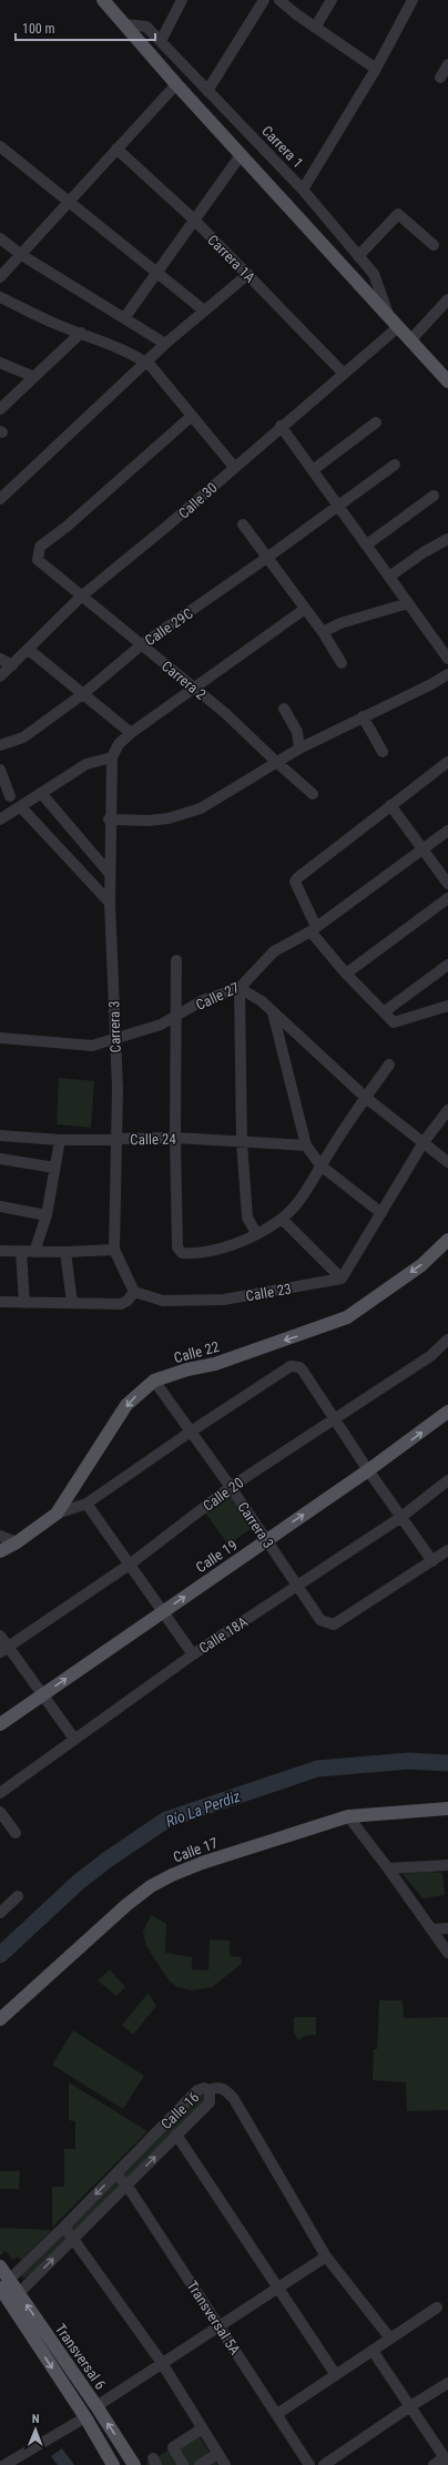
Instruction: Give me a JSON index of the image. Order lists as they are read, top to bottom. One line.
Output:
{"streets":{"main road":["Carrera 1","Calle 22","Calle 19","Calle 17","Transversal 6"],"street":["Carrera 1A","Calle 30","Calle 29C","Carrera 2","Calle 27","Carrera 3","Calle 24","Calle 23","Calle 20","Calle 18A","Calle 16","Transversal 5A"]},"crossings":[["Carrera 1","Calle 30"],["Carrera 1A","Calle 30"],["Calle 30","Carrera 2"],["Calle 29C","Carrera 2"],["Calle 27","Carrera 3"],["Carrera 3","Calle 24"],["Carrera 3","Calle 23"],["Carrera 3","Calle 22"],["Carrera 3","Calle 20"],["Carrera 3","Calle 19"],["Carrera 3","Calle 18A"],["Calle 16","Transversal 5A"],["Calle 16","Transversal 6"]],"one_way":["Calle 22","Calle 19"],"water":["Río La Perdiz"],"scale_bar":"100 m","north":"top"}
